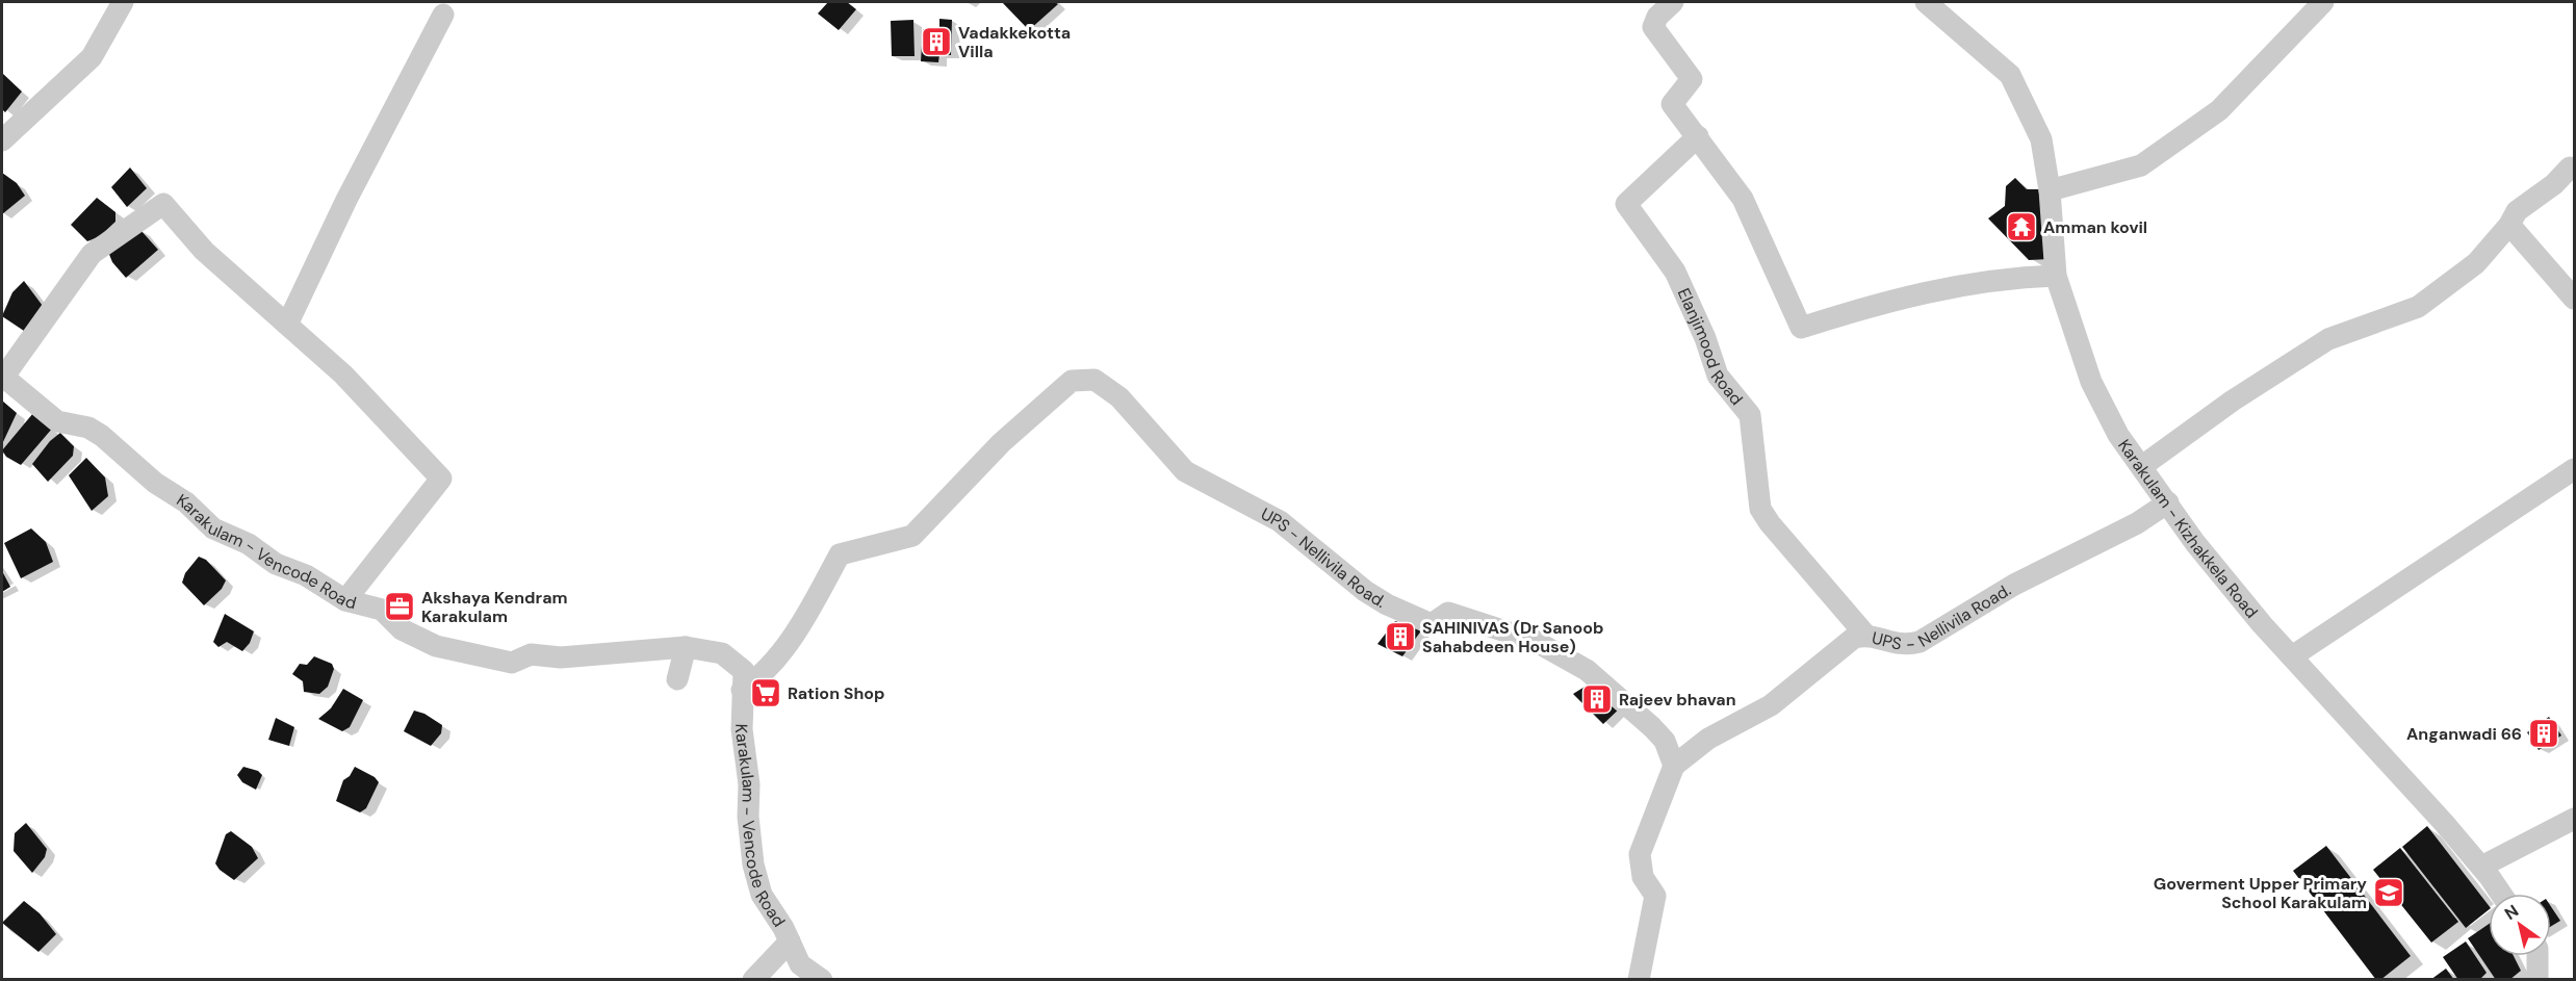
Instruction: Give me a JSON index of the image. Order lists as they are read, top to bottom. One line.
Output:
{"streets":{"street":["Elanjimood Road","Karakulam - Kizhakkela Road","Karakulam - Vencode Road","UPS - Nellivila Road."]},"crossings":[["Elanjimood Road","UPS - Nellivila Road."],["Karakulam - Kizhakkela Road","UPS - Nellivila Road."],["Karakulam - Vencode Road","UPS - Nellivila Road."]],"places":{"building":["Vadakkekotta Villa","SAHINIVAS (Dr Sanoob Sahabdeen House)","Rajeev bhavan","Anganwadi 66"],"temple":["Amman kovil"],"office":["Akshaya Kendram Karakulam"],"supermarket":["Ration Shop"],"school or university":["Goverment Upper Primary School Karakulam"]},"north":"top left"}
